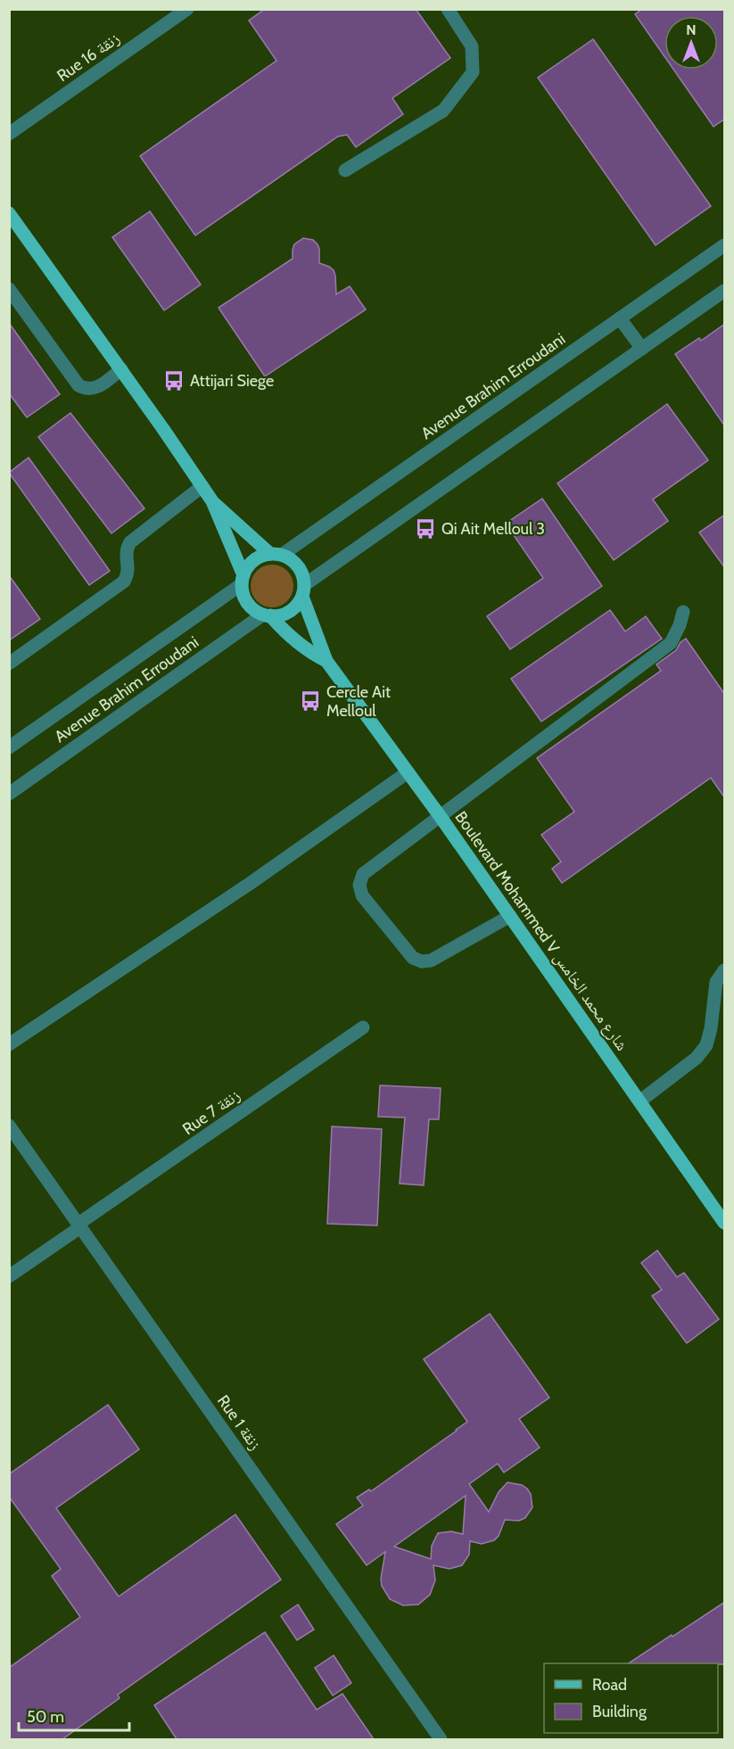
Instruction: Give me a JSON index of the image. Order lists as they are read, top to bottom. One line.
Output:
{"streets":{"main road":["Boulevard Mohammed V شارع محمد الخامس"],"street":["Rue 16 زنقة","Avenue Brahim Erroudani","Rue 7 زنقة","Rue 1 زنقة"]},"crossings":[["Avenue Brahim Erroudani","Boulevard Mohammed V شارع محمد الخامس"],["Rue 7 زنقة","Rue 1 زنقة"]],"places":{"bus stop":["Attijari Siege","Qi Ait Melloul 3","Cercle Ait Melloul"]},"legend":["Road","Building"],"scale_bar":"50 m","north":"top"}
